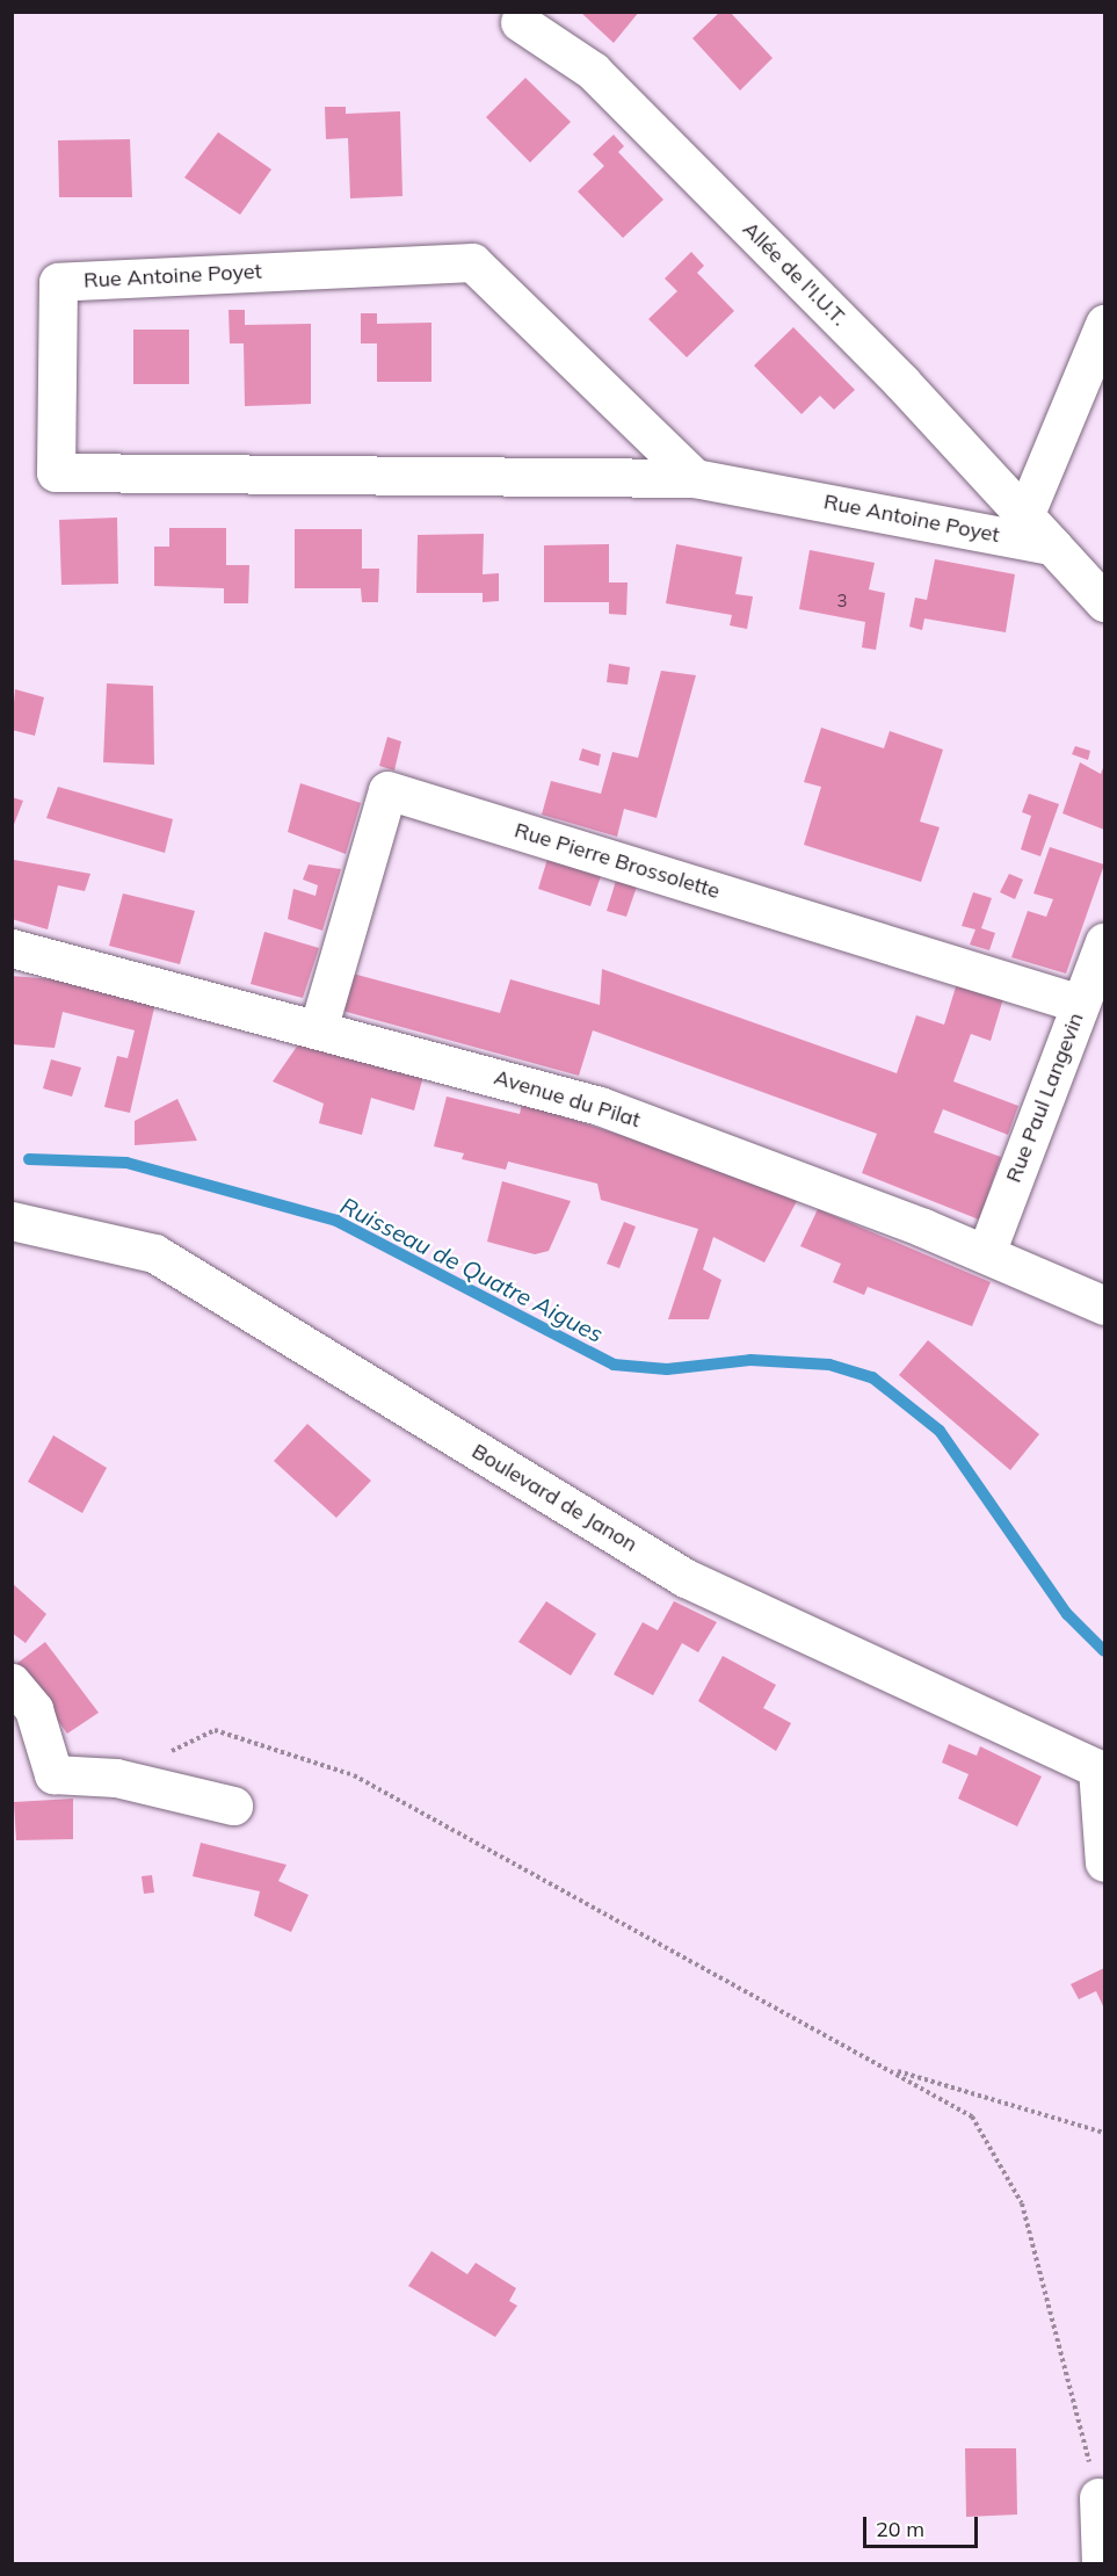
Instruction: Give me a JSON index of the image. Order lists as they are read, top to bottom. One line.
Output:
{"streets":{"street":["Allée de l'I.U.T.","Rue Antoine Poyet","Rue Pierre Brossolette","Rue Paul Langevin","Avenue du Pilat","Boulevard de Janon"]},"crossings":[["Allée de l'I.U.T.","Rue Antoine Poyet"],["Rue Pierre Brossolette","Rue Paul Langevin"],["Rue Pierre Brossolette","Avenue du Pilat"],["Rue Paul Langevin","Avenue du Pilat"]],"water":["Ruisseau de Quatre Aigues"],"house_numbers":["3"],"scale_bar":"20 m"}
